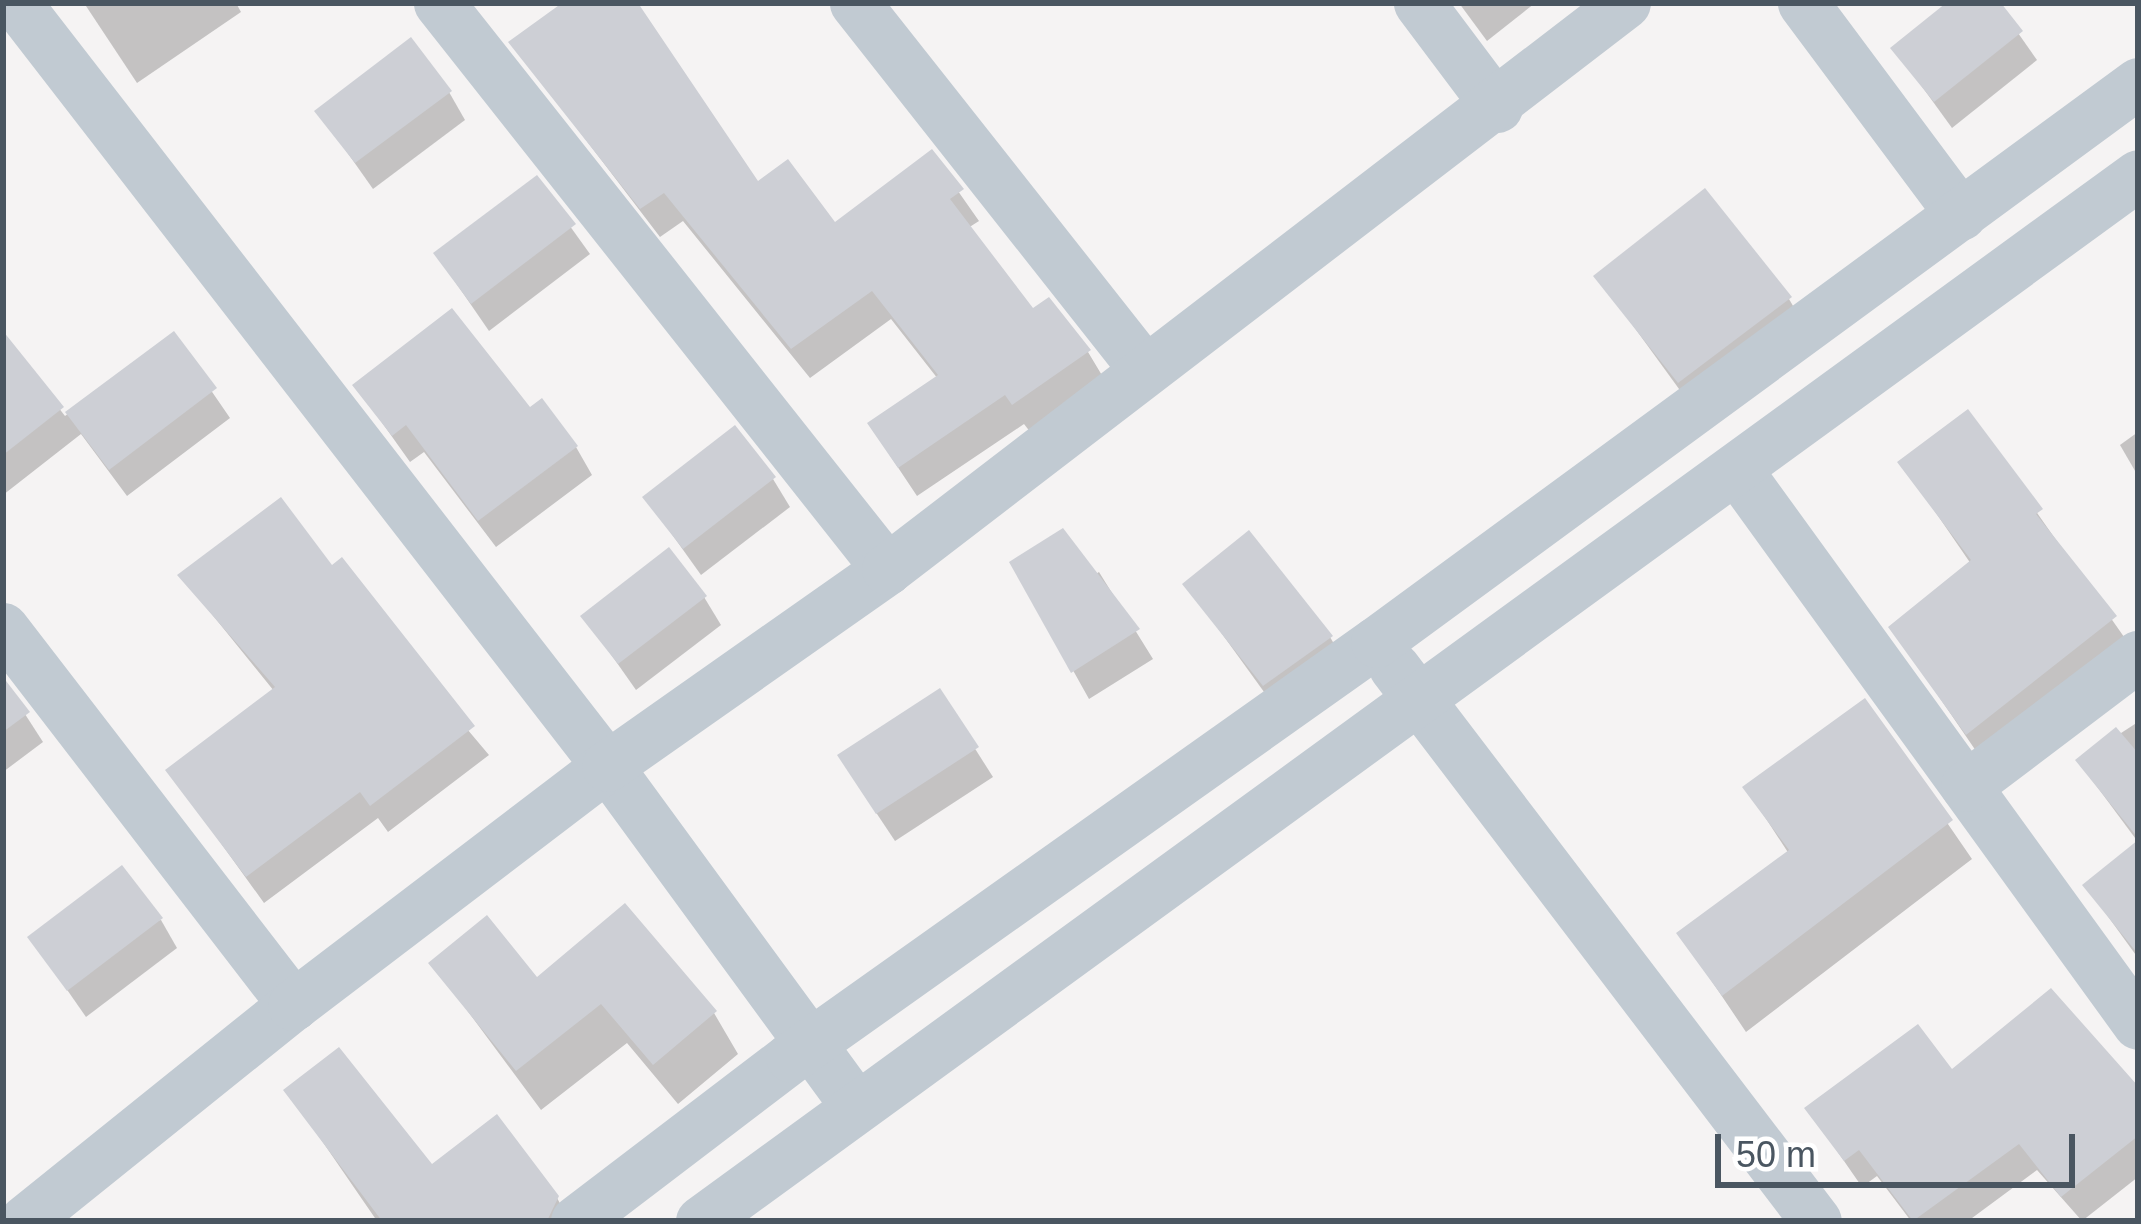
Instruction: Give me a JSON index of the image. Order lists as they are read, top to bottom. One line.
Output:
{"scale_bar":"50 m"}
